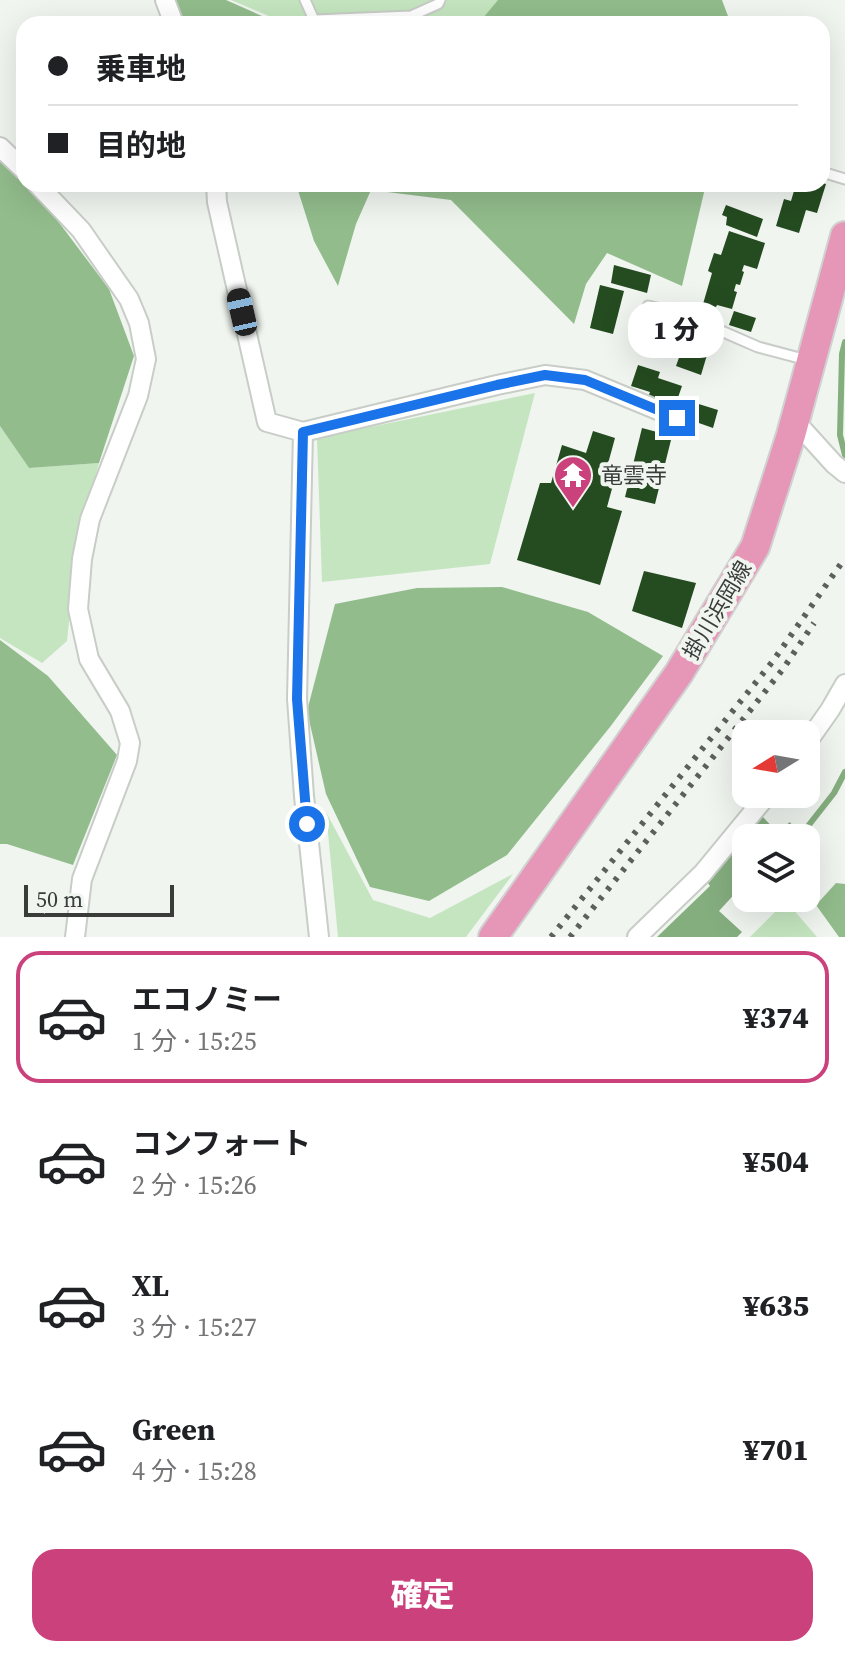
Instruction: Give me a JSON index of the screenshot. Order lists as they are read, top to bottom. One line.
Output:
{"streets":{"main road":["掛川浜岡線"]},"places":{"temple":["竜雲寺"]},"scale_bar":"50 m","north":"left","page":{"banner":["乗車地","目的地"],"bubble":"1 分","scale":"50 m","list":[{"name":"エコノミー","note":"1 分 · 15:25","value":"¥374"},{"name":"コンフォート","note":"2 分 · 15:26","value":"¥504"},{"name":"XL","note":"3 分 · 15:27","value":"¥635"},{"name":"Green","note":"4 分 · 15:28","value":"¥701"}],"buttons":"確定"}}
